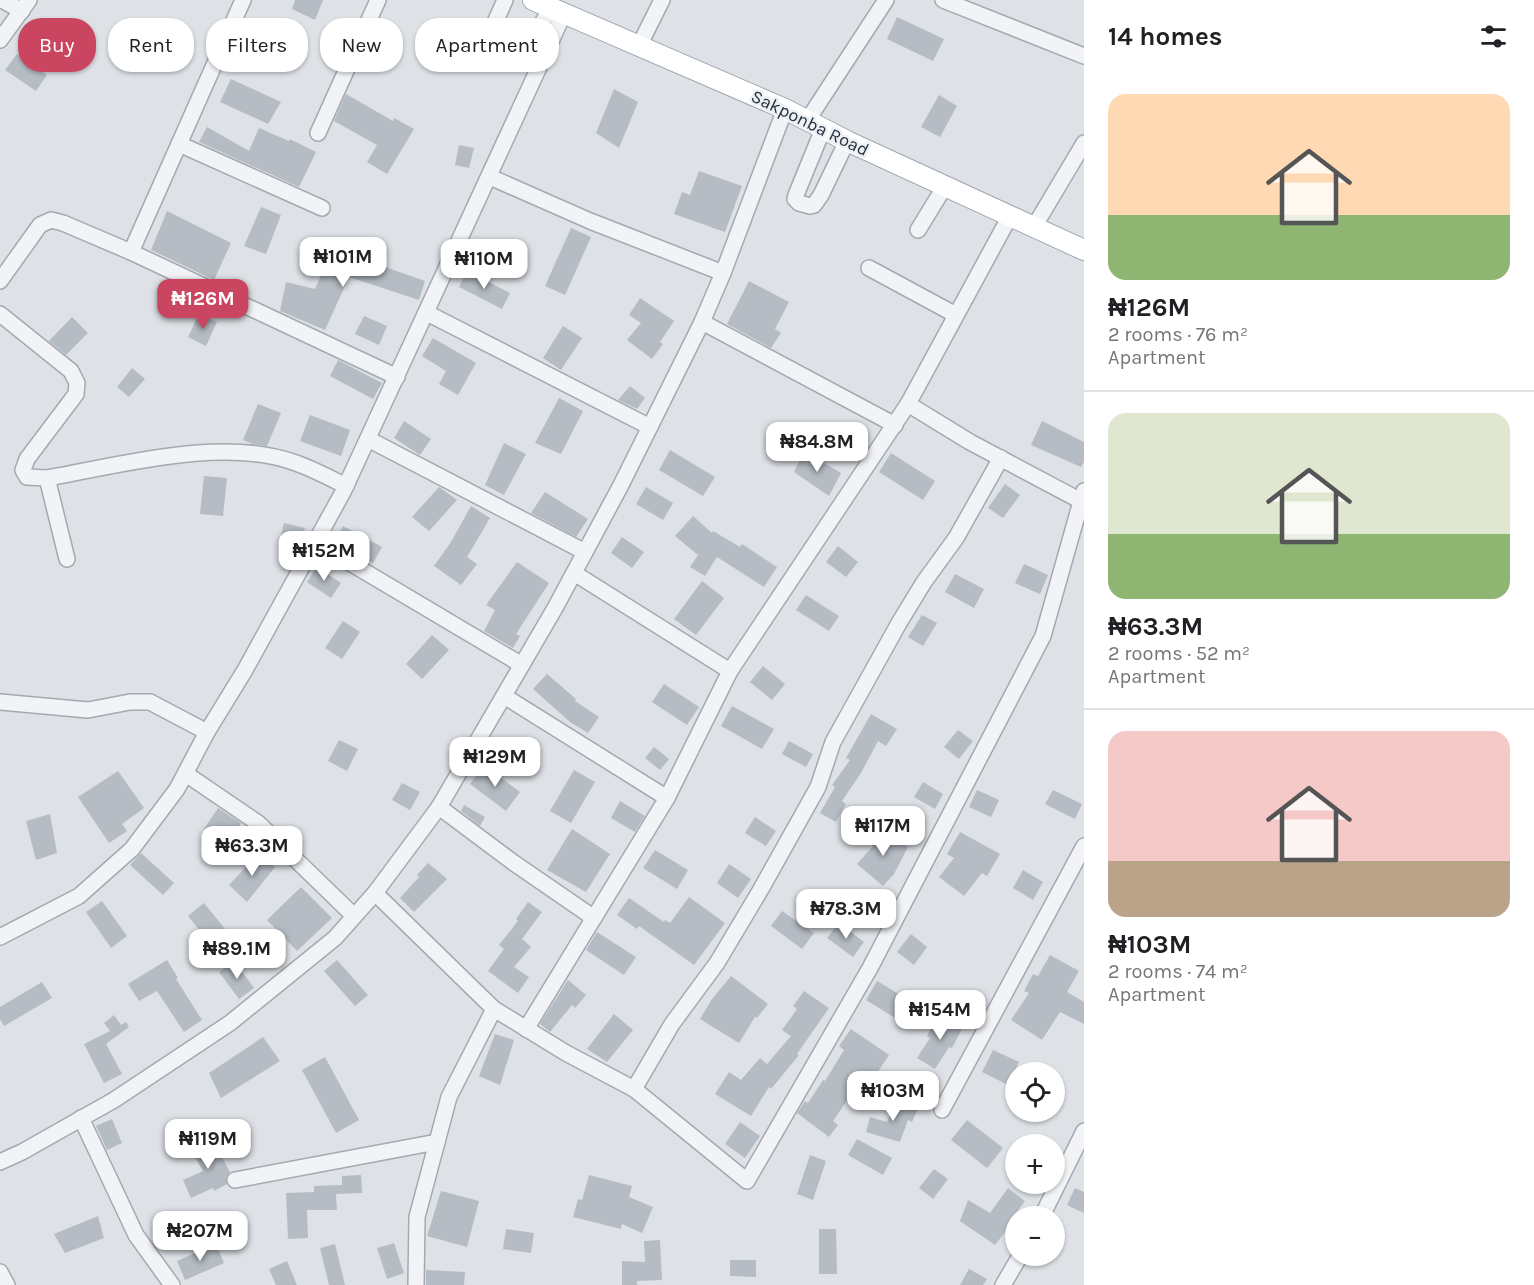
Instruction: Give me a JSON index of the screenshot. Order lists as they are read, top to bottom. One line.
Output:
{"streets":{"main road":["Sakponba Road"]},"page":{"heading":"14 homes","chip":["Buy","Rent","Filters","New","Apartment"],"list":[{"name":"₦126M","note":"2 rooms · 76 m² · Apartment"},{"name":"₦63.3M","note":"2 rooms · 52 m² · Apartment"},{"name":"₦103M","note":"2 rooms · 74 m² · Apartment"}],"price":["₦101M","₦110M","₦126M","₦84.8M","₦152M","₦129M","₦117M","₦63.3M","₦78.3M","₦89.1M","₦154M","₦103M","₦119M","₦207M"],"map_buttons":["+","−"]}}
